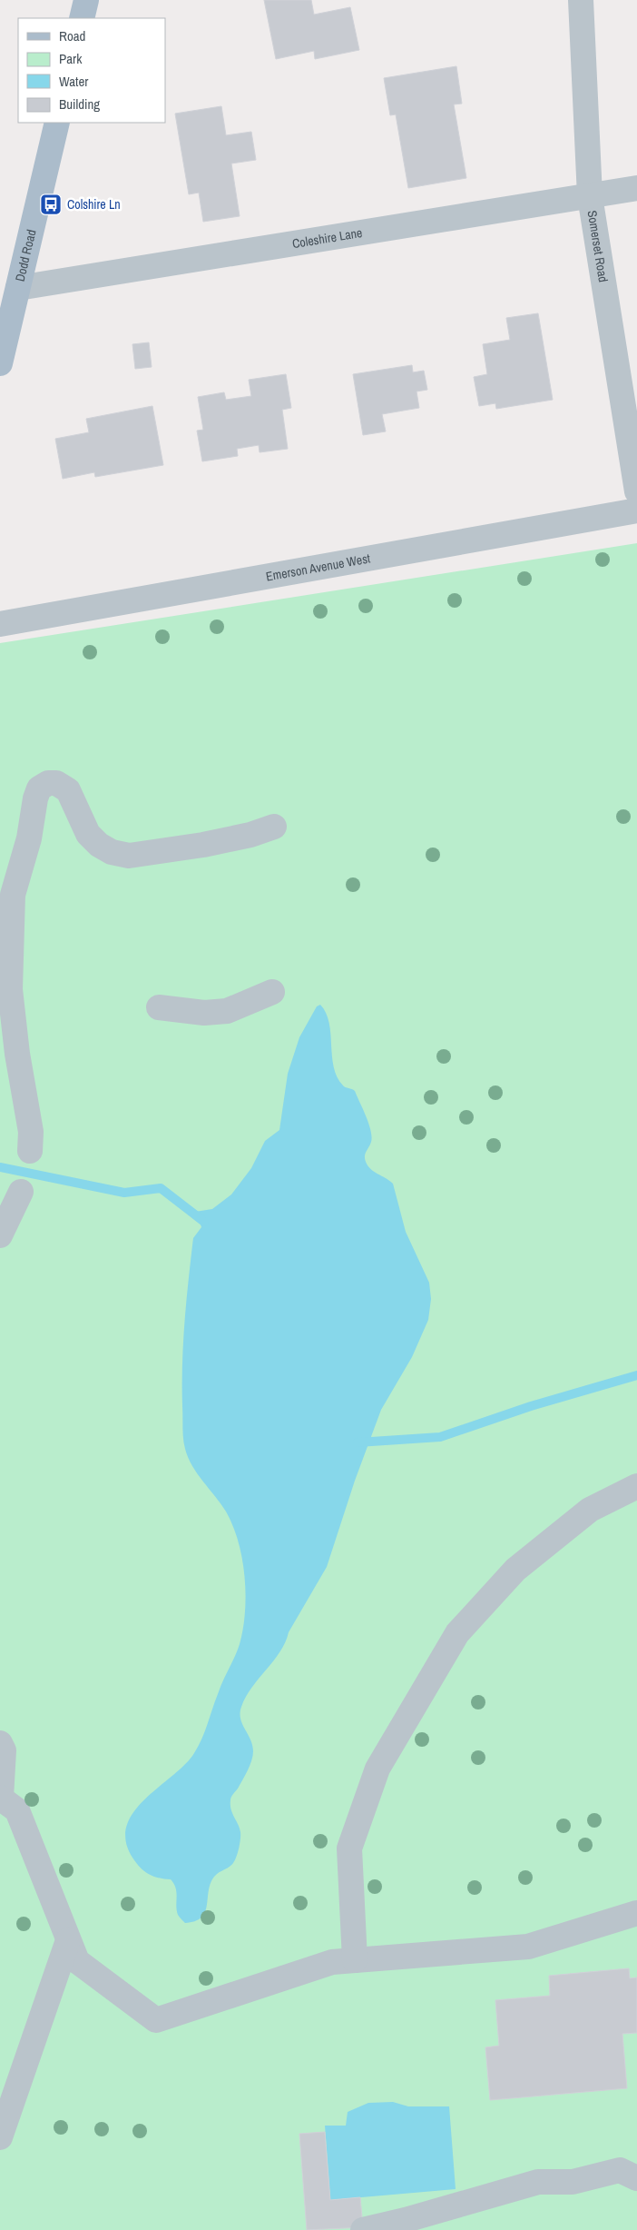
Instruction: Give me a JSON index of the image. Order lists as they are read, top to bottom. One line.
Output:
{"streets":{"main road":["Dodd Road"],"street":["Coleshire Lane","Somerset Road","Emerson Avenue West"]},"crossings":[["Coleshire Lane","Somerset Road"],["Coleshire Lane","Dodd Road"]],"places":{"bus stop":["Colshire Ln"]},"legend":["Road","Park","Water","Building"]}
